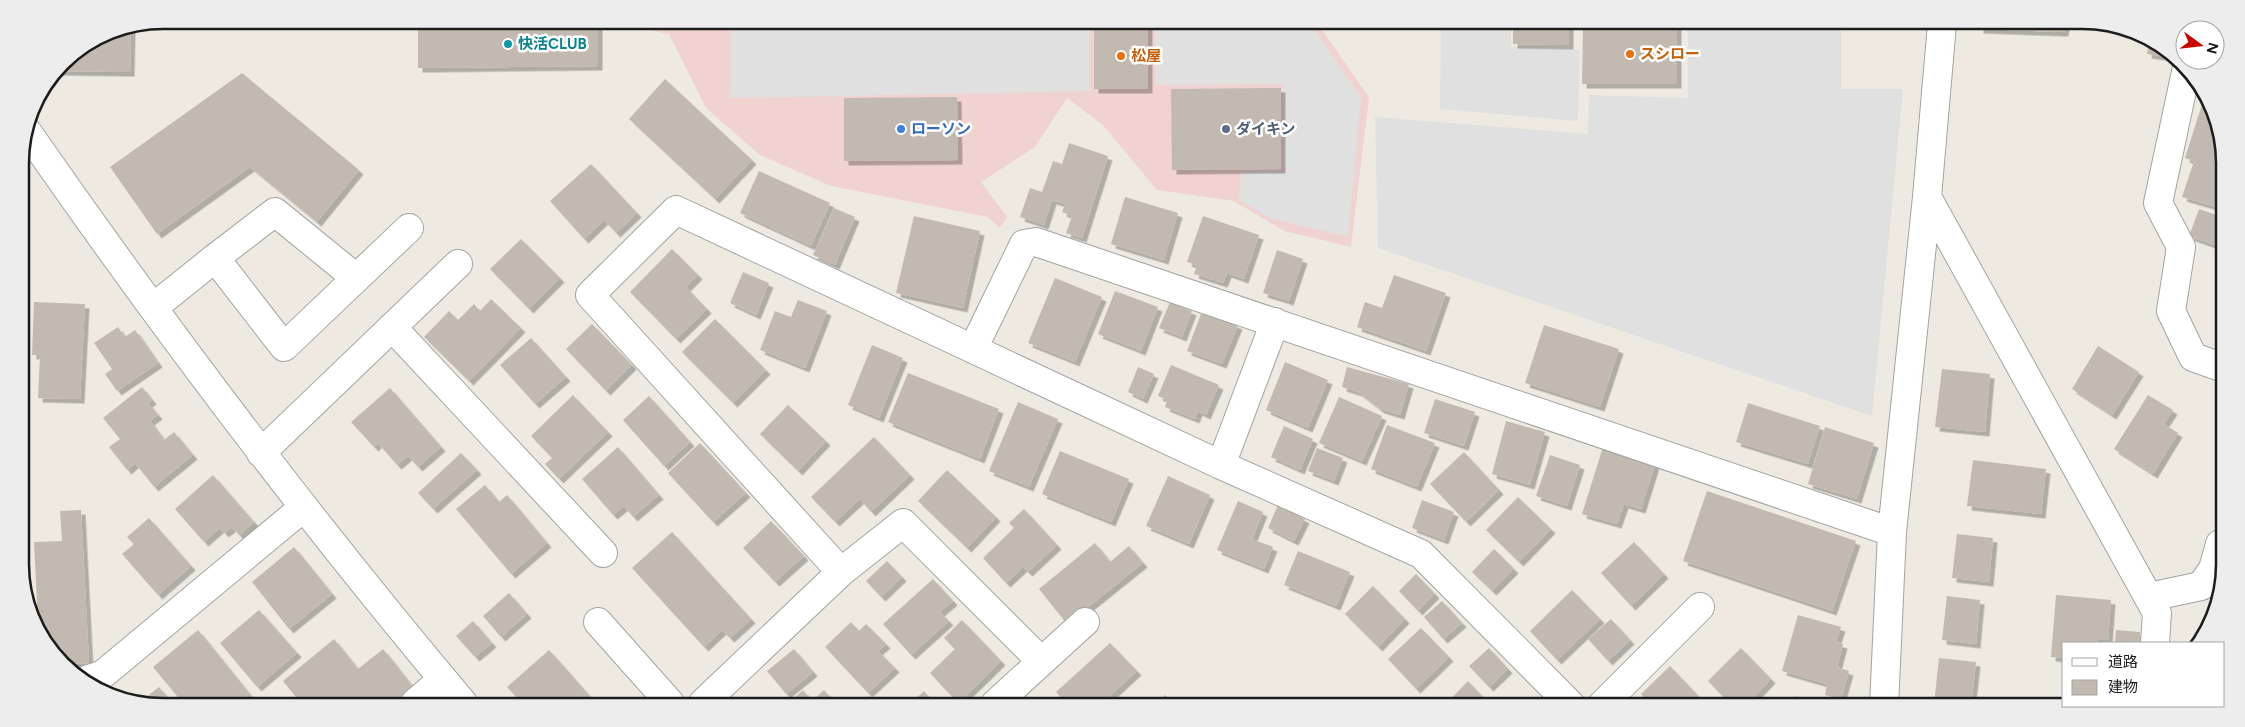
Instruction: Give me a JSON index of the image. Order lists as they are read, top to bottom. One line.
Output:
{"places":["快活CLUB","スシロー","松屋","ローソン","ダイキン"],"legend":["道路","建物"],"north":"right"}
